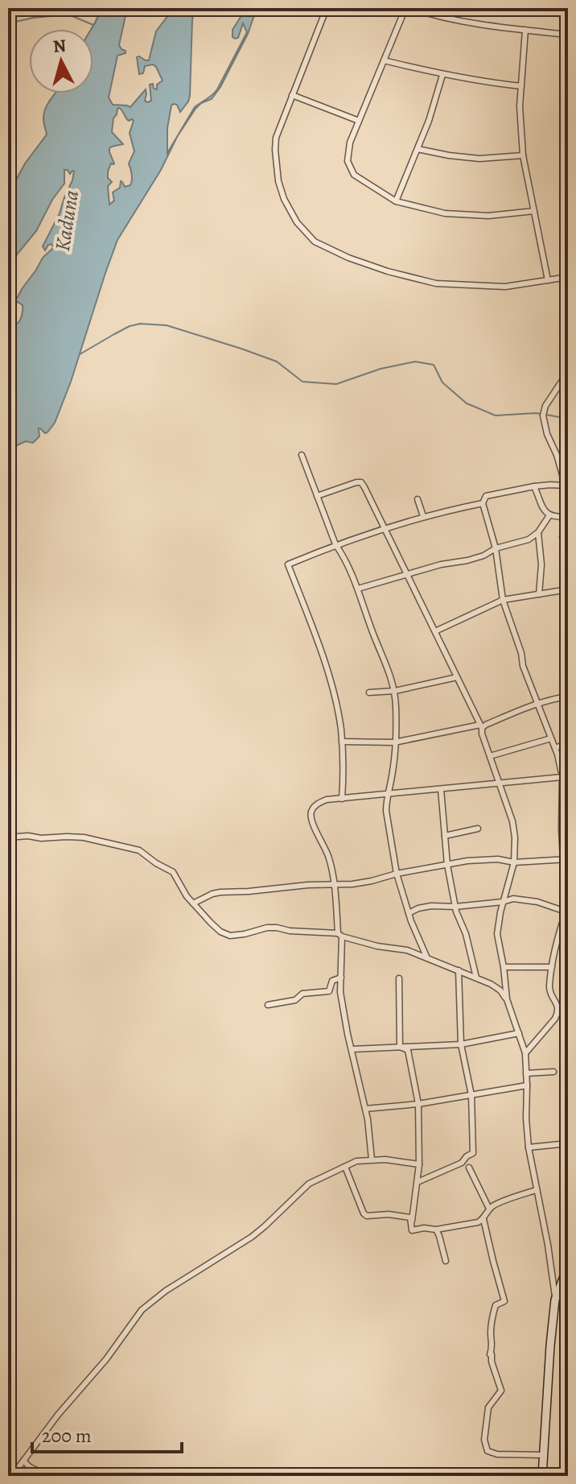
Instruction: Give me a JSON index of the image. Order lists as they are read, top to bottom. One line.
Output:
{"water":["Kaduna"],"scale_bar":"200 m","north":"top"}
